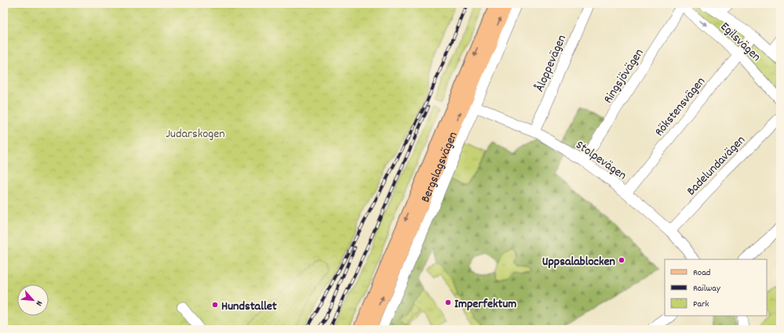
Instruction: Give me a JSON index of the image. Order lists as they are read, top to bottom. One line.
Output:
{"streets":{"main road":["Bergslagsvägen"],"street":["Egilsvägen","Åloppevägen","Ringsjövägen","Rökstensvägen","Stolpevägen","Badelundavägen"]},"crossings":[["Egilsvägen","Ringsjövägen"],["Egilsvägen","Rökstensvägen"],["Åloppevägen","Stolpevägen"],["Ringsjövägen","Stolpevägen"],["Rökstensvägen","Stolpevägen"],["Stolpevägen","Badelundavägen"],["Stolpevägen","Bergslagsvägen"]],"parks":["Judarskogen"],"places":["Uppsalablocken","Imperfektum","Hundstallet"],"legend":["Road","Railway","Park"],"north":"bottom right"}
